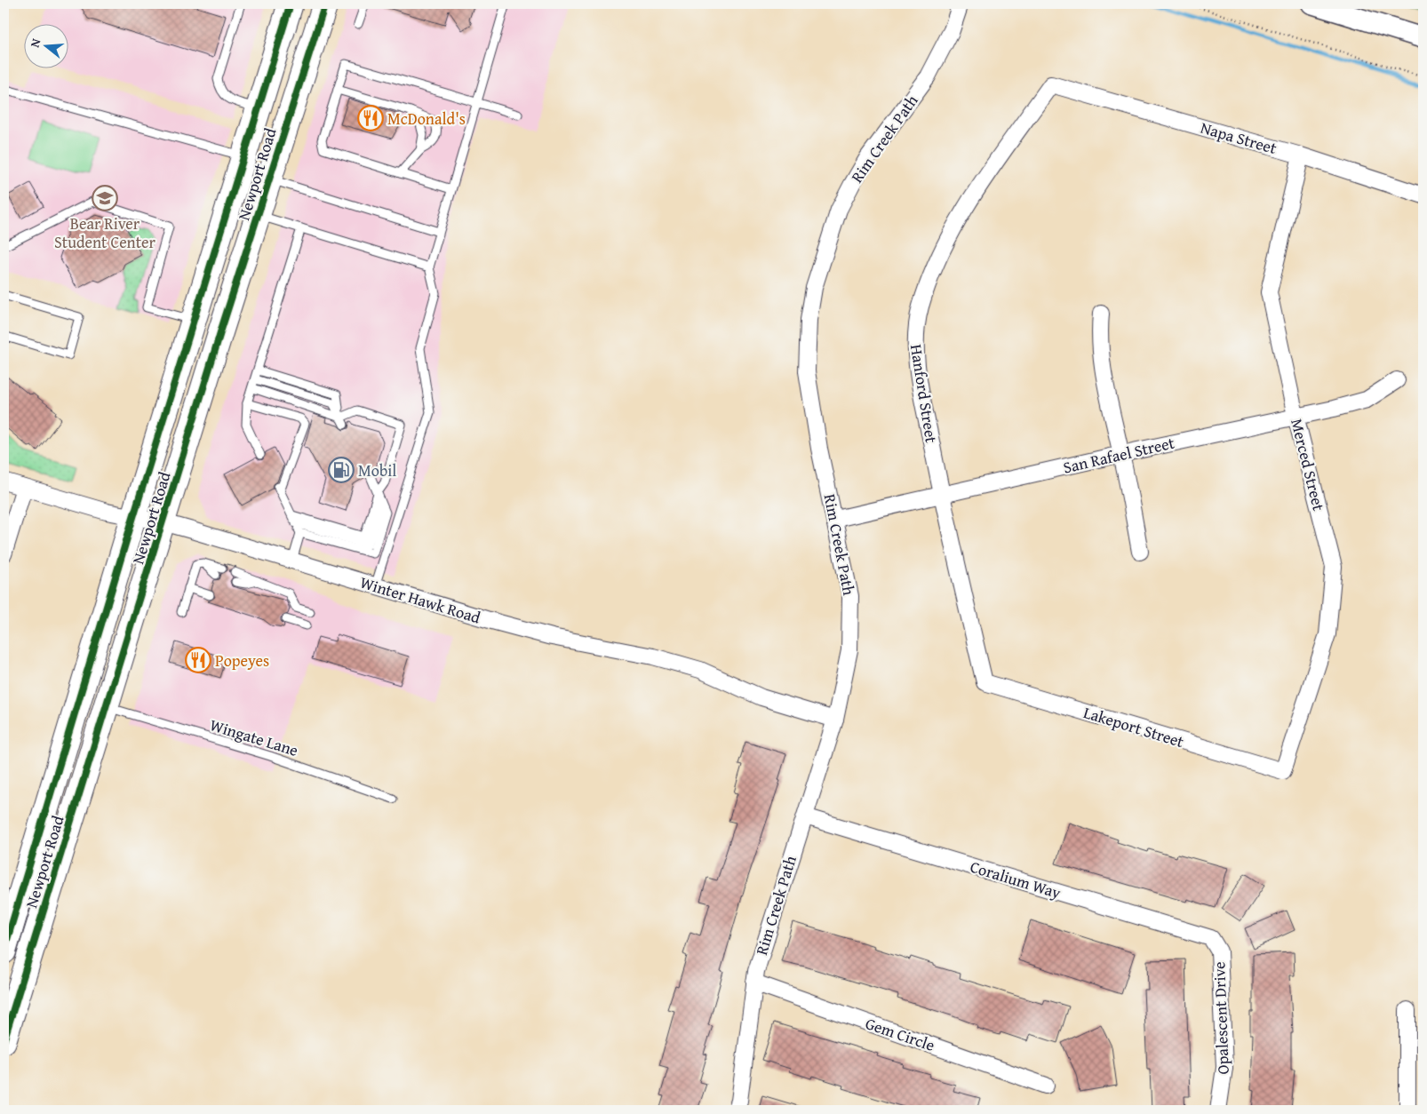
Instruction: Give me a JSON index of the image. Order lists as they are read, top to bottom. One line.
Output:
{"streets":{"main road":["Newport Road"],"street":["Napa Street","Rim Creek Path","Hanford Street","San Rafael Street","Merced Street","Winter Hawk Road","Lakeport Street","Coralium Way","Opalescent Drive","Gem Circle"],"lane":["Wingate Lane"]},"crossings":[["Napa Street","Hanford Street"],["Napa Street","Merced Street"],["Rim Creek Path","San Rafael Street"],["Rim Creek Path","Winter Hawk Road"],["Rim Creek Path","Coralium Way"],["Rim Creek Path","Gem Circle"],["Newport Road","Winter Hawk Road"],["Newport Road","Wingate Lane"],["Hanford Street","San Rafael Street"],["Hanford Street","Lakeport Street"],["San Rafael Street","Merced Street"],["Merced Street","Lakeport Street"],["Coralium Way","Opalescent Drive"]],"places":{"restaurant":["McDonald's","Popeyes"],"school or university":["Bear River Student Center"],"fuel station":["Mobil"]},"north":"left"}
